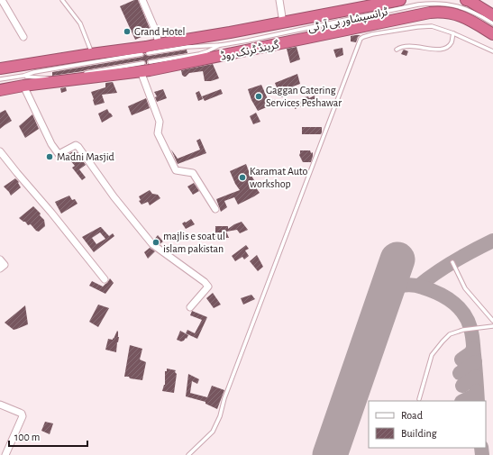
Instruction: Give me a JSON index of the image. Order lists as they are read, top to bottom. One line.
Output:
{"streets":{"highway":["گرینڈ ٹرنک روڈ"],"lane":["ٹرانسپشاور بی آر ٹی"]},"places":["Grand Hotel","Gaggan Catering Services Peshawar","Madni Masjid","Karamat Auto workshop","majlis e soat ul islam pakistan"],"legend":["Road","Building"],"scale_bar":"100 m"}
